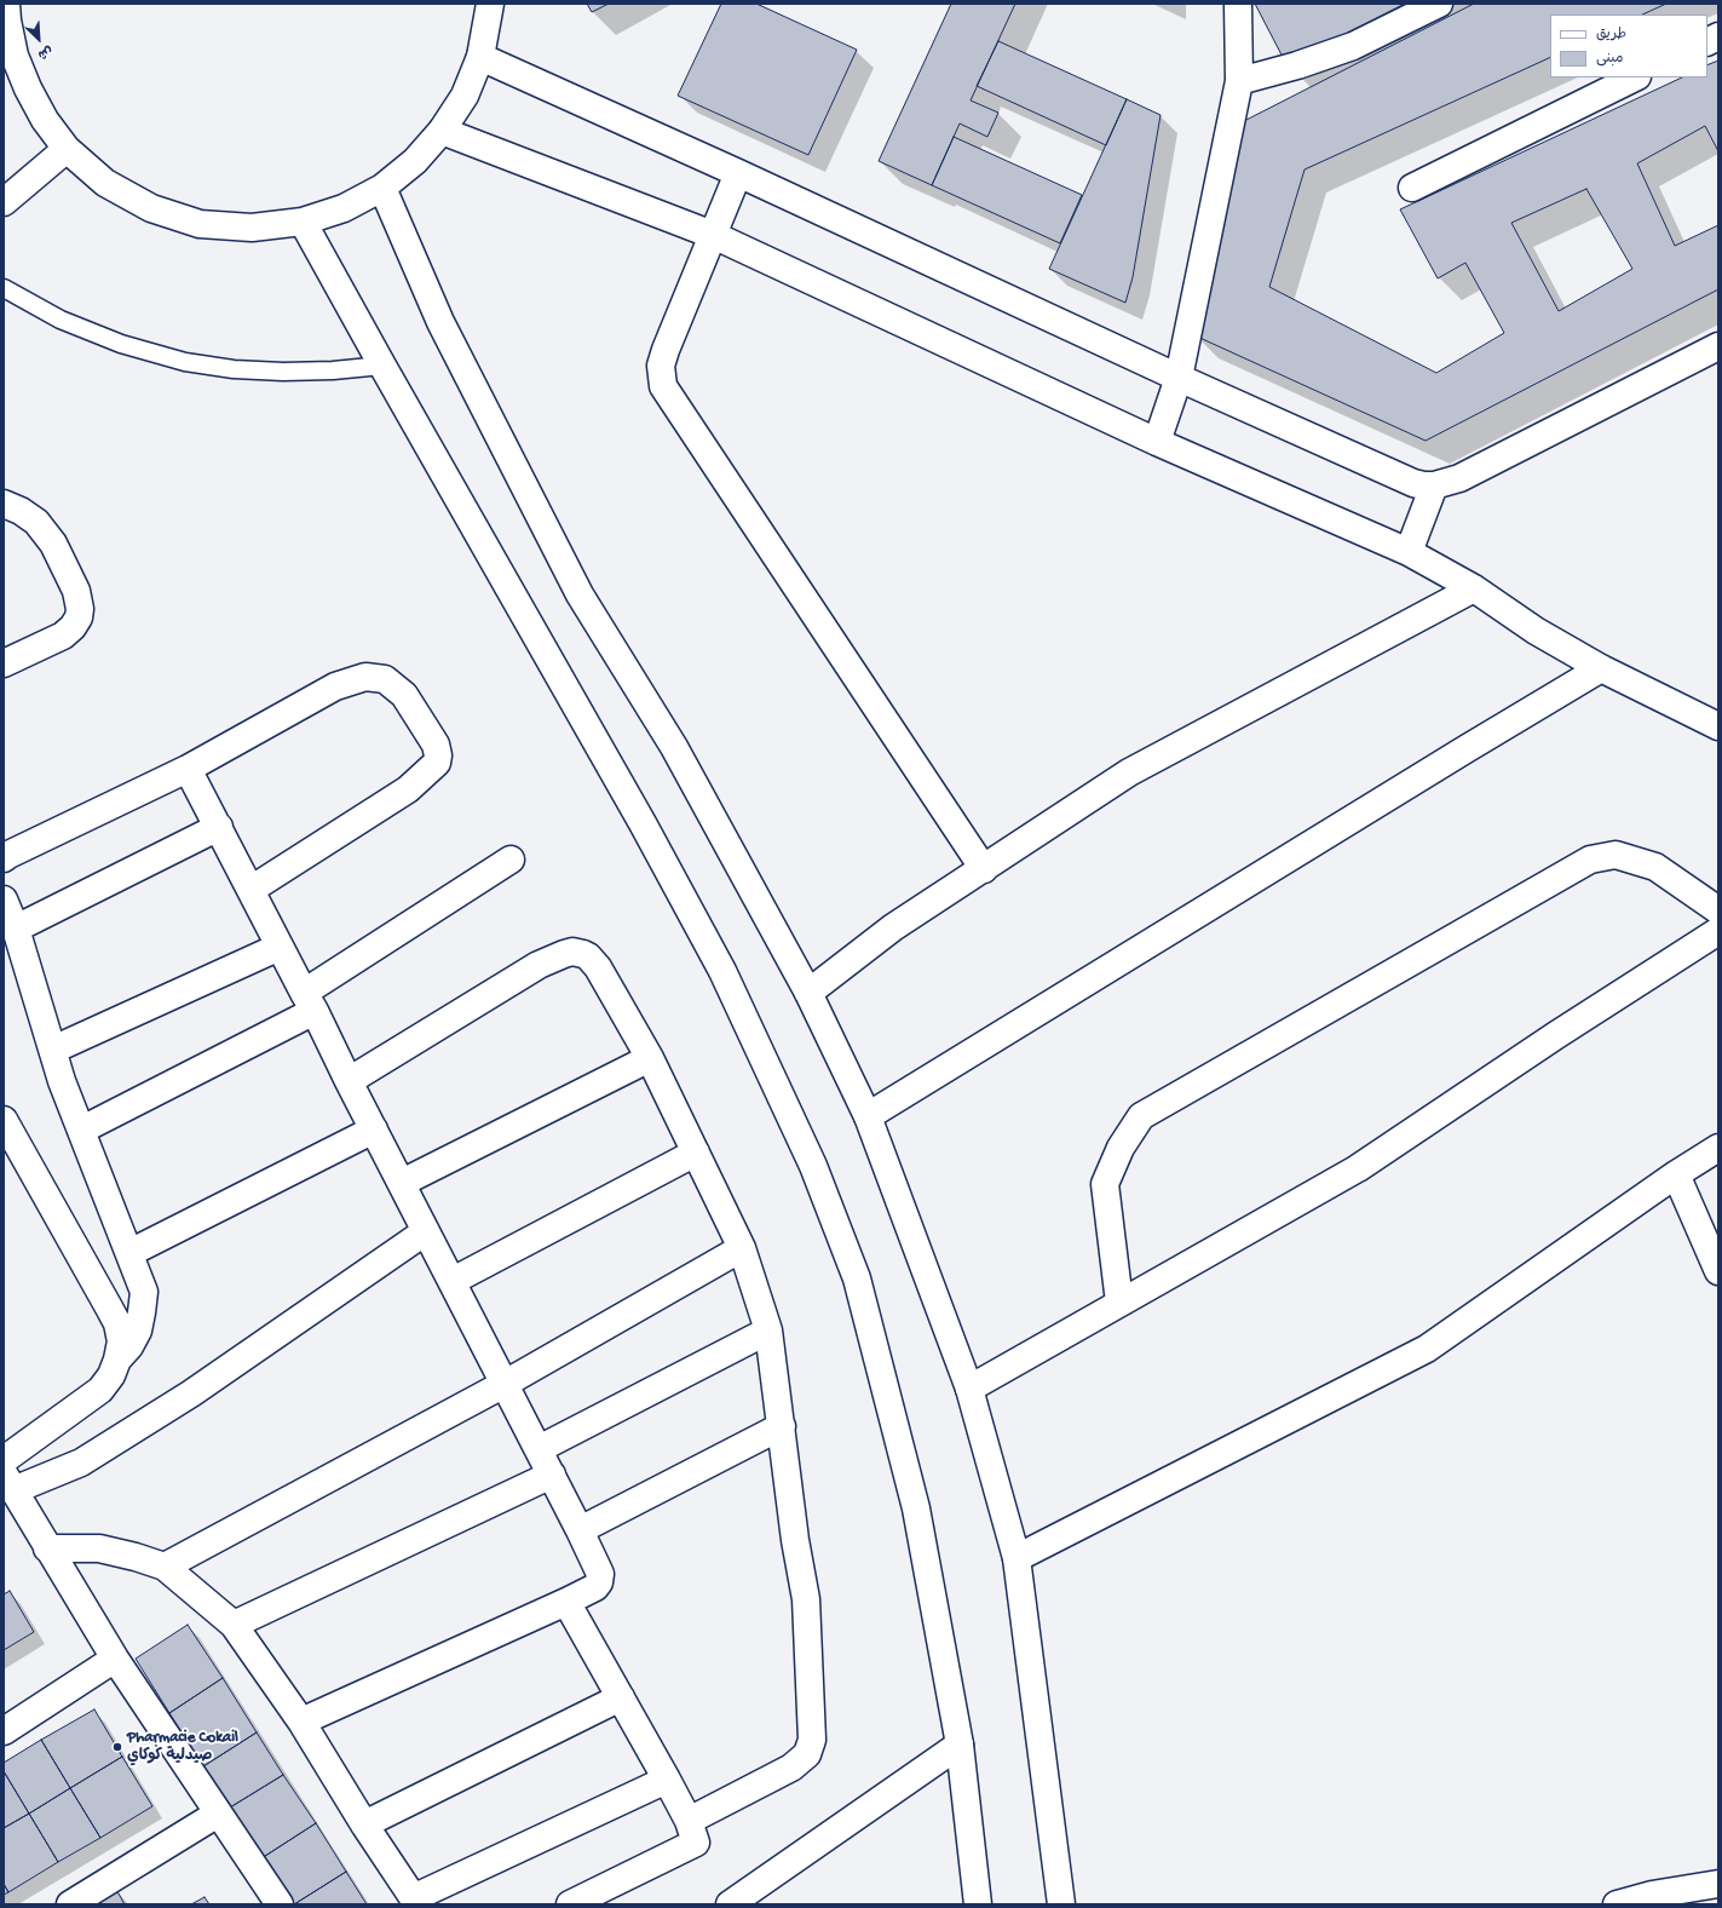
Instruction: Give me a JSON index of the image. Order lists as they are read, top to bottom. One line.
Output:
{"places":["Pharmacie Cokail صيدلية كوكاي"],"legend":["طريق","مبنى"],"north":"bottom right"}
